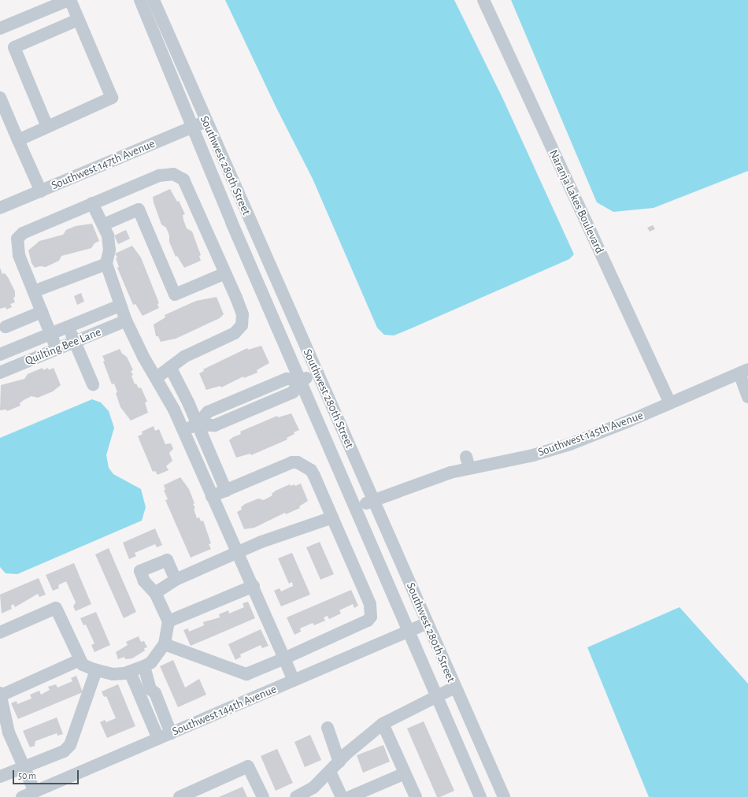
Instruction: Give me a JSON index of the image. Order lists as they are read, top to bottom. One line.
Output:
{"streets":{"street":["Southwest 147th Avenue","Southwest 280th Street","Naranja Lakes Boulevard","Quilting Bee Lane","Southwest 145th Avenue","Southwest 144th Avenue"]},"crossings":[["Southwest 147th Avenue","Southwest 280th Street"],["Southwest 280th Street","Southwest 145th Avenue"],["Southwest 280th Street","Southwest 144th Avenue"],["Naranja Lakes Boulevard","Southwest 145th Avenue"]],"scale_bar":"50 m"}
